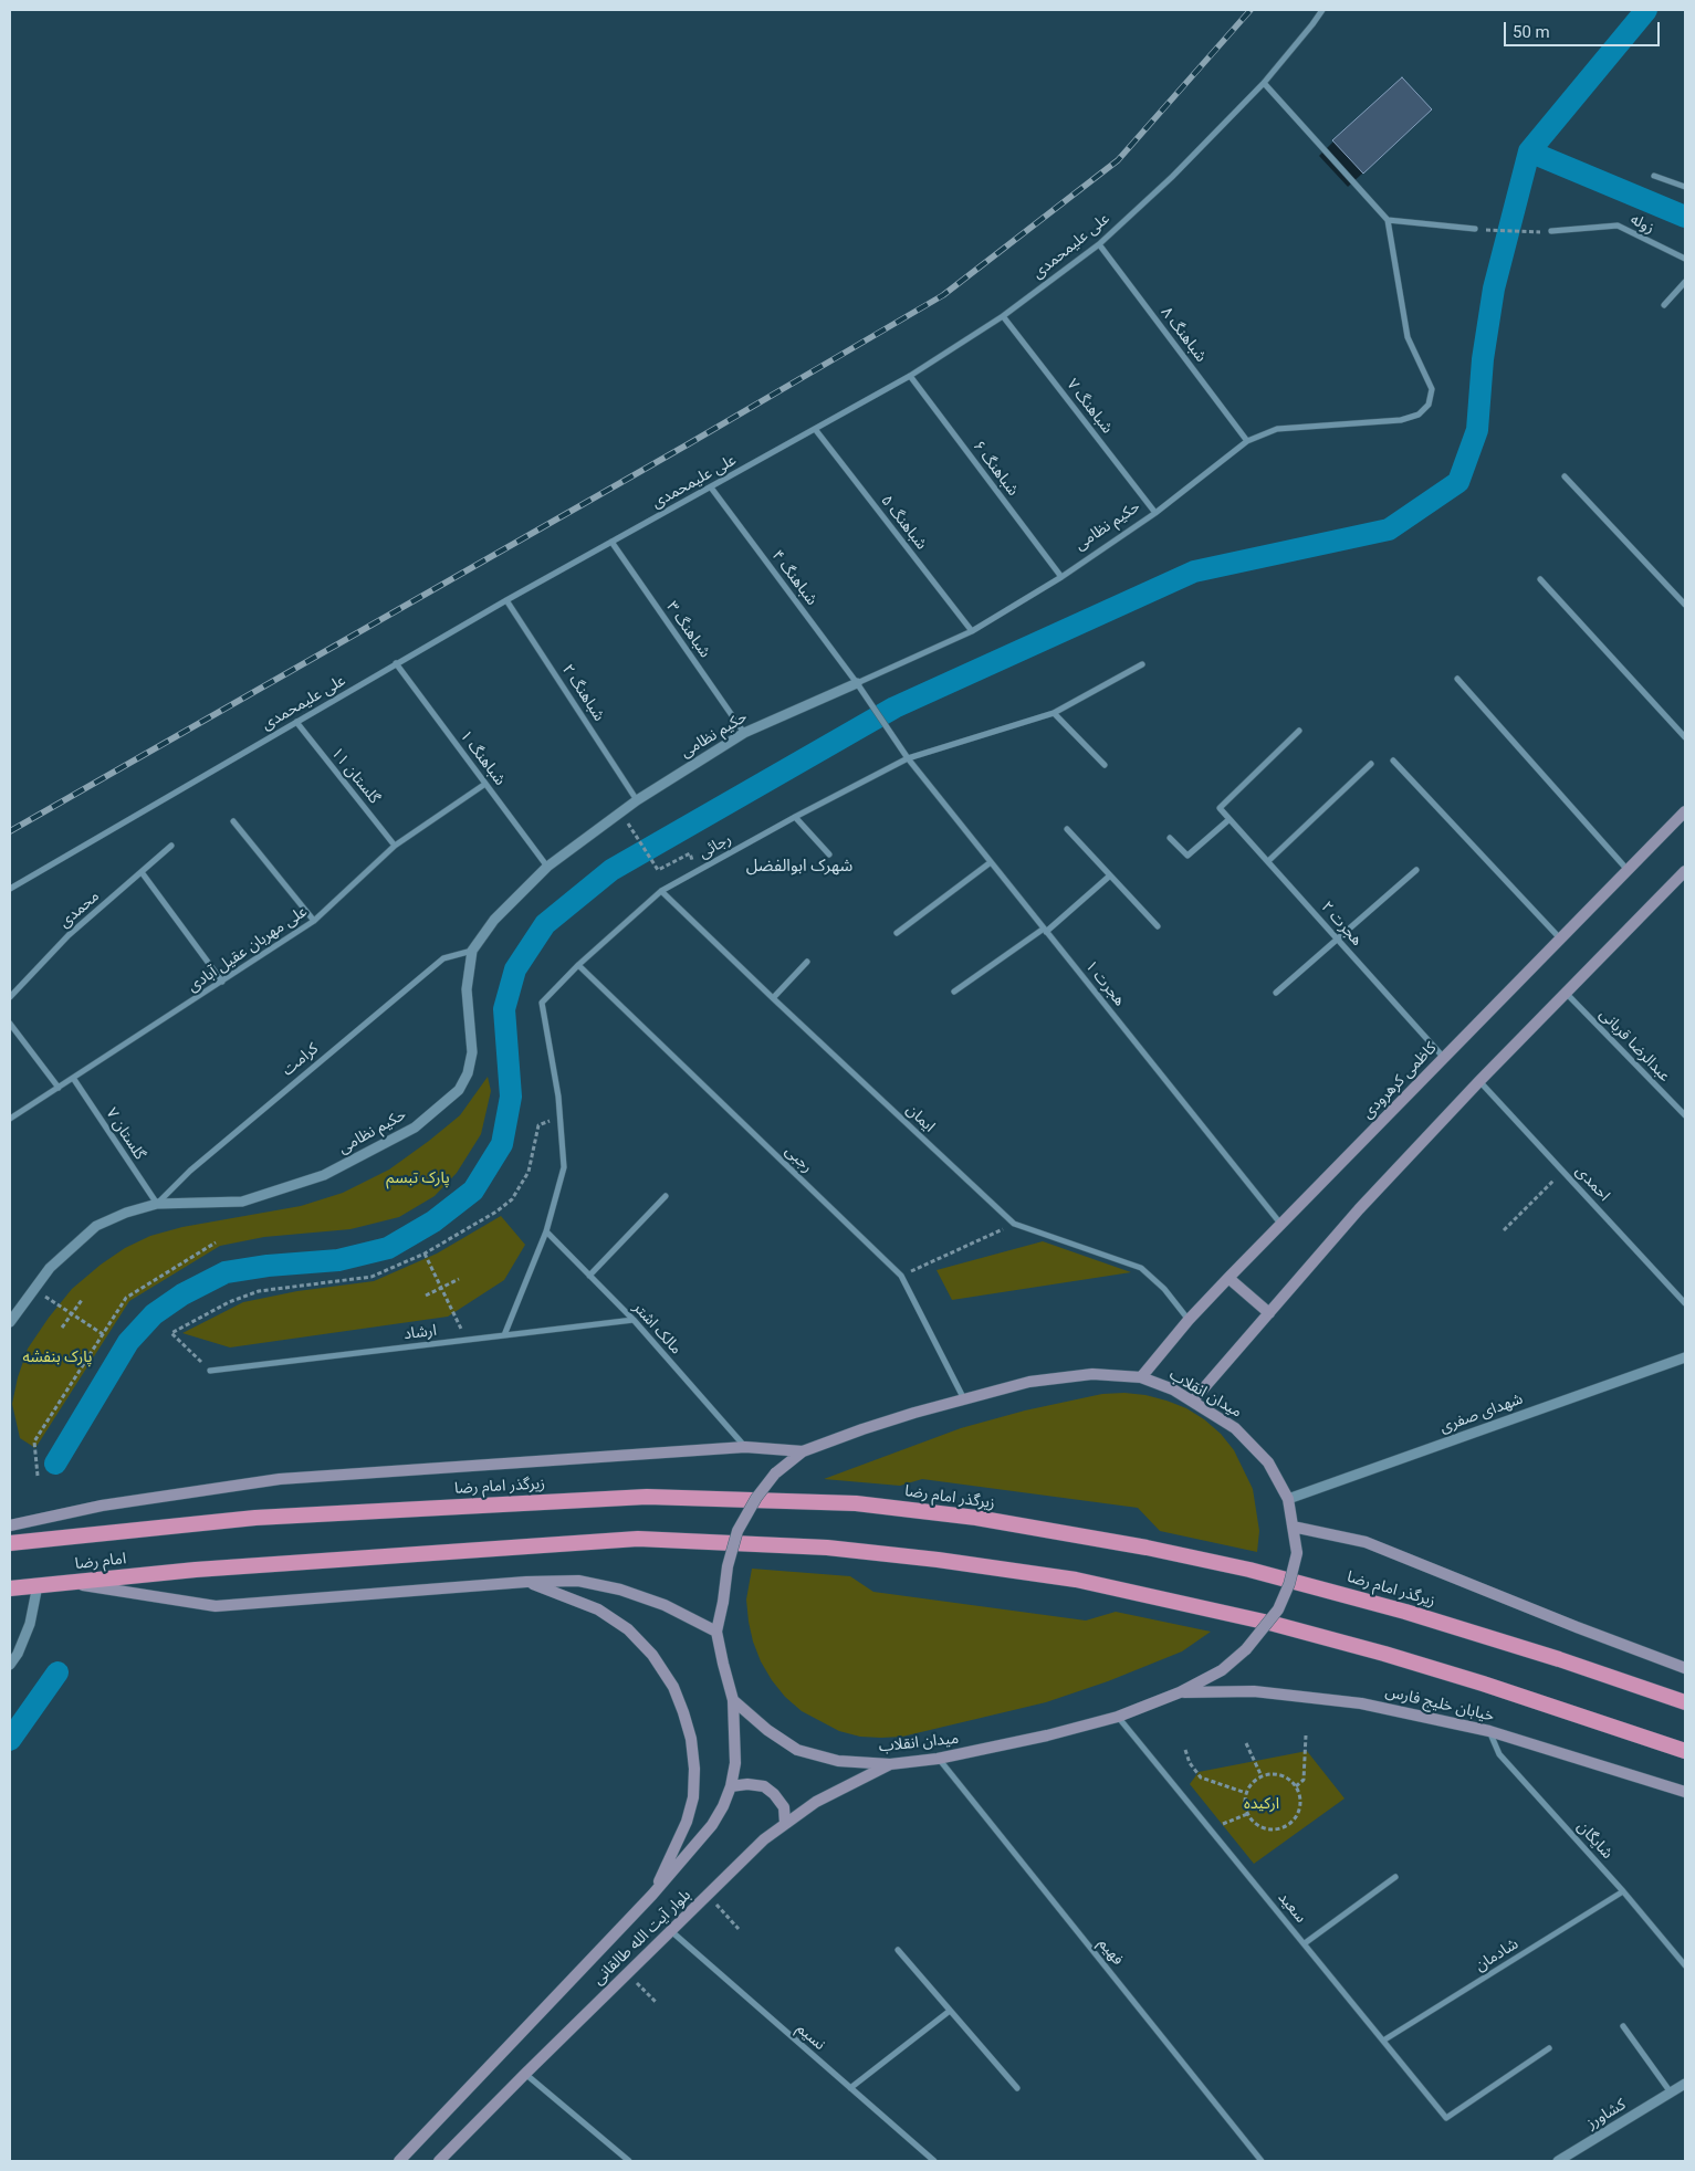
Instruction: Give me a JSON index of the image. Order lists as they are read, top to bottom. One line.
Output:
{"streets":{"highway":["زیرگذر امام رضا","امام رضا"],"main road":["کاظمی کرهرودی","میدان انقلاب","خیابان خلیج فارس","بلوار آیت الله طالقانی"],"street":["زوله","علی علیمحمدی","شباهنگ ۸","شباهنگ ۷","شباهنگ ۶","شباهنگ ۵","حکیم نظامی","شباهنگ ۴","شباهنگ ۳","شباهنگ ۲","شباهنگ ۱","گلستان ۱۱","رجائی","محمدی","هجرت ۲","علی مهربان عقیل آبادی","هجرت ۱","عبدالرضا قربانی","کرامت","ایمان","گلستان ۷","رجبی","احمدی","مالک اشتر","ارشاد","شهدای صفری","شایگان","سعید","فهیم","شادمان","نسیم","کشاورز"]},"crossings":[["علی علیمحمدی","شباهنگ ۸"],["علی علیمحمدی","شباهنگ ۷"],["علی علیمحمدی","شباهنگ ۶"],["علی علیمحمدی","شباهنگ ۵"],["علی علیمحمدی","شباهنگ ۴"],["علی علیمحمدی","شباهنگ ۳"],["علی علیمحمدی","شباهنگ ۲"],["علی علیمحمدی","شباهنگ ۱"],["علی علیمحمدی","گلستان ۱۱"],["شباهنگ ۸","حکیم نظامی"],["شباهنگ ۷","حکیم نظامی"],["شباهنگ ۶","حکیم نظامی"],["شباهنگ ۵","حکیم نظامی"],["حکیم نظامی","شباهنگ ۴"],["حکیم نظامی","شباهنگ ۳"],["حکیم نظامی","شباهنگ ۲"],["حکیم نظامی","شباهنگ ۱"],["حکیم نظامی","کرامت"],["حکیم نظامی","گلستان ۷"],["شباهنگ ۴","هجرت ۱"],["شباهنگ ۱","علی مهربان عقیل آبادی"],["گلستان ۱۱","علی مهربان عقیل آبادی"],["رجائی","هجرت ۱"],["رجائی","ایمان"],["رجائی","رجبی"],["رجائی","مالک اشتر"],["رجائی","ارشاد"],["هجرت ۲","کاظمی کرهرودی"],["علی مهربان عقیل آبادی","گلستان ۷"],["هجرت ۱","کاظمی کرهرودی"],["کرامت","گلستان ۷"],["کاظمی کرهرودی","ایمان"],["کاظمی کرهرودی","میدان انقلاب"],["رجبی","میدان انقلاب"],["مالک اشتر","ارشاد"],["میدان انقلاب","شهدای صفری"],["میدان انقلاب","خیابان خلیج فارس"],["میدان انقلاب","سعید"],["میدان انقلاب","بلوار آیت الله طالقانی"],["میدان انقلاب","فهیم"],["زیرگذر امام رضا","امام رضا"],["خیابان خلیج فارس","شایگان"],["شایگان","شادمان"],["سعید","شادمان"],["بلوار آیت الله طالقانی","نسیم"]],"districts":["شهرک ابوالفضل"],"parks":["پارک تبسم","پارک بنفشه","ارکیده"],"scale_bar":"50 m"}
